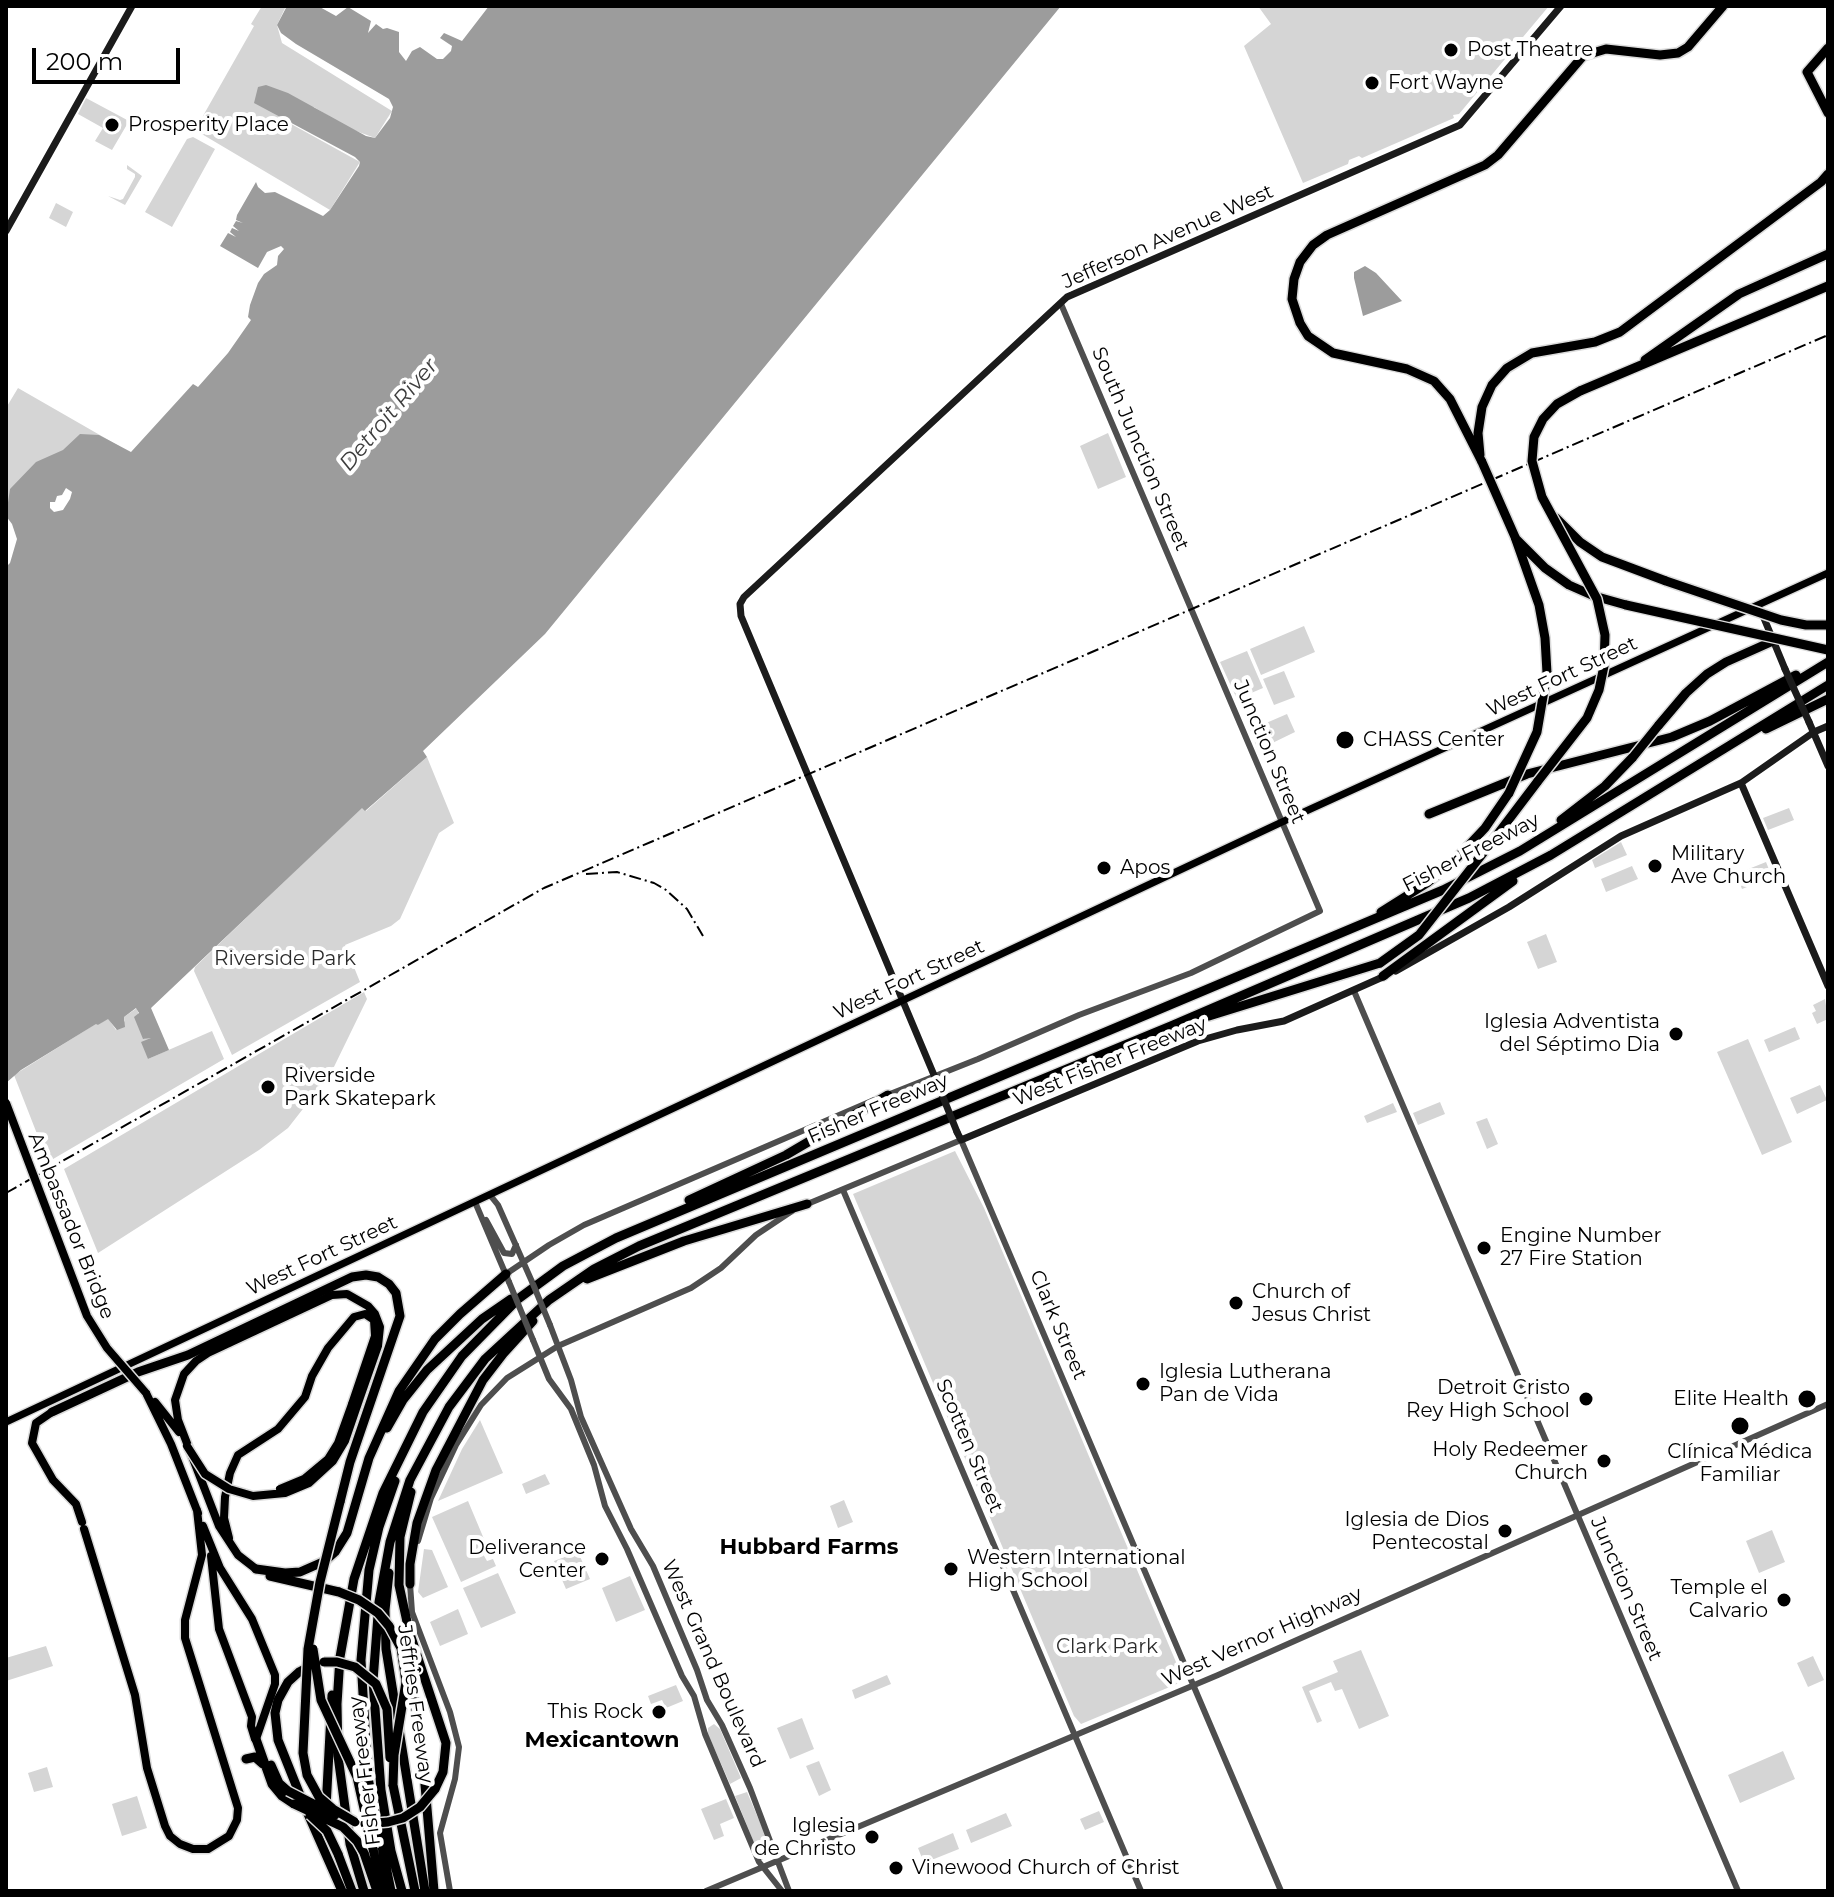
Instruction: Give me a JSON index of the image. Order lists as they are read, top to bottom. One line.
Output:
{"streets":{"highway":["Fisher Freeway","Ambassador Bridge","Jeffries Freeway"],"main road":["Jefferson Avenue West","West Fort Street","West Fisher Freeway","Clark Street"],"street":["South Junction Street","Junction Street","Scotten Street","West Vernor Highway","West Grand Boulevard"]},"crossings":[["Jefferson Avenue West","South Junction Street"],["Jefferson Avenue West","Clark Street"],["South Junction Street","Junction Street"],["West Fort Street","Junction Street"],["West Fort Street","Clark Street"],["West Fort Street","West Grand Boulevard"],["Junction Street","West Fisher Freeway"],["Junction Street","Clark Street"],["Junction Street","West Vernor Highway"],["Fisher Freeway","Jeffries Freeway"],["West Fisher Freeway","Clark Street"],["West Fisher Freeway","Scotten Street"],["West Fisher Freeway","West Grand Boulevard"],["Clark Street","West Vernor Highway"],["Scotten Street","West Vernor Highway"],["West Vernor Highway","West Grand Boulevard"]],"districts":["Hubbard Farms","Mexicantown"],"water":["Detroit River"],"parks":["Riverside Park","Clark Park"],"places":["Post Theatre","Fort Wayne","Prosperity Place","CHASS Center","Military Ave Church","Apos","Iglesia Adventista del Séptimo Dia","Riverside Park Skatepark","Engine Number 27 Fire Station","Church of Jesus Christ","Iglesia Lutherana Pan de Vida","Detroit Cristo Rey High School","Elite Health","Clínica Médica Familiar","Holy Redeemer Church","Iglesia de Dios Pentecostal","Deliverance Center","Western International High School","Temple el Calvario","This Rock","Iglesia de Christo","Vinewood Church of Christ"],"scale_bar":"200 m"}
